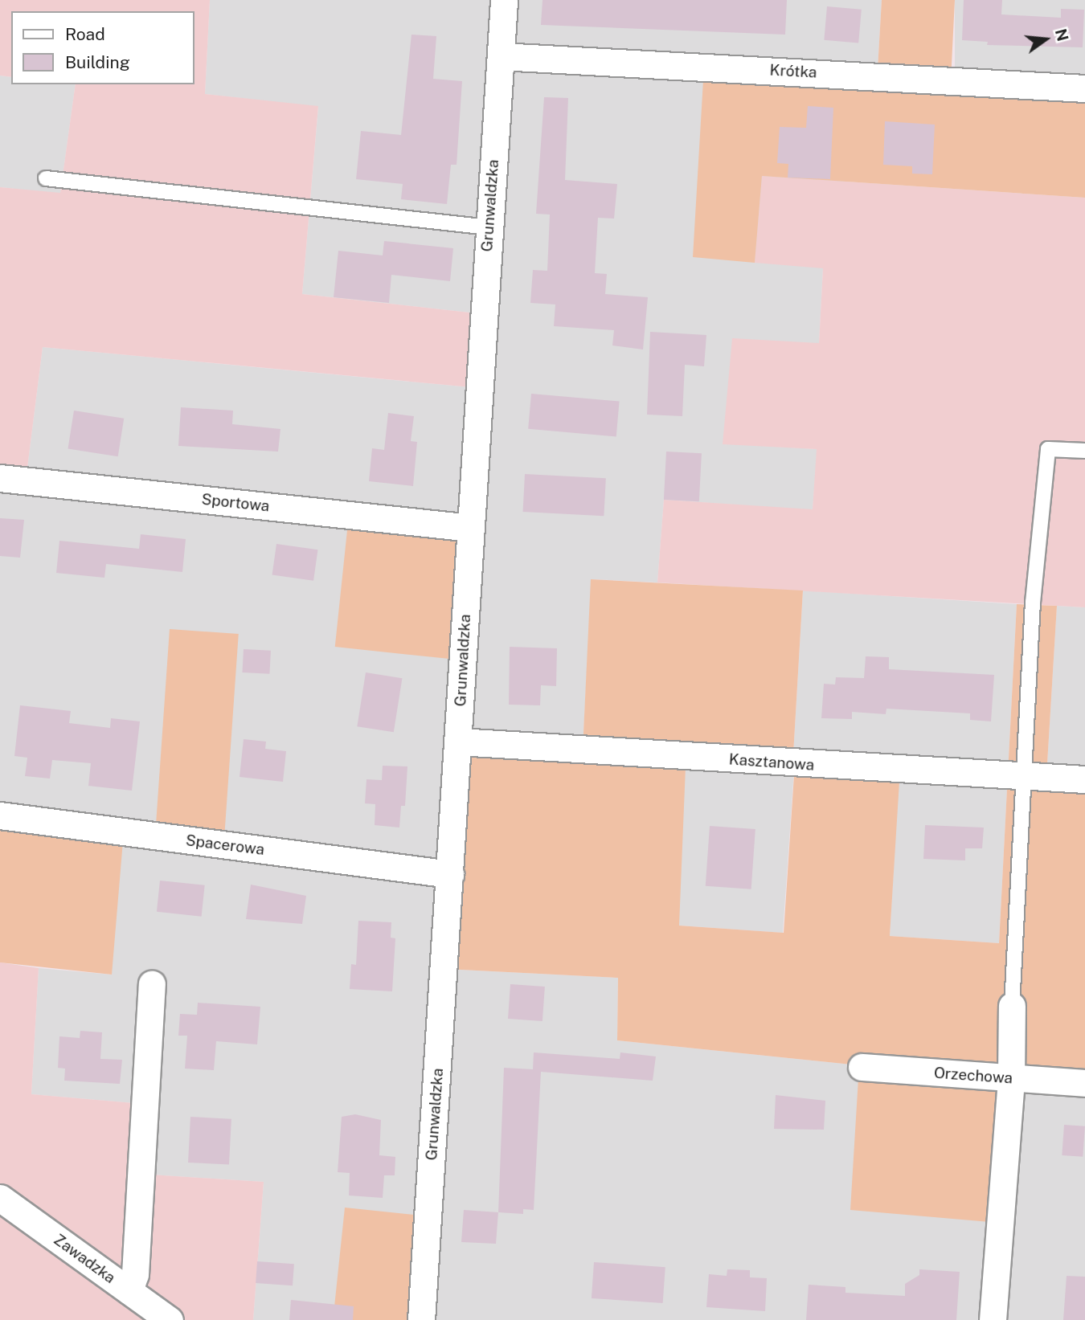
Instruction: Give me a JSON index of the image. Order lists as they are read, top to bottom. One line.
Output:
{"streets":{"street":["Krótka","Grunwaldzka","Sportowa","Kasztanowa","Spacerowa","Orzechowa","Zawadzka"]},"crossings":[["Krótka","Grunwaldzka"],["Grunwaldzka","Sportowa"],["Grunwaldzka","Kasztanowa"],["Grunwaldzka","Spacerowa"]],"legend":["Road","Building"],"north":"right"}
